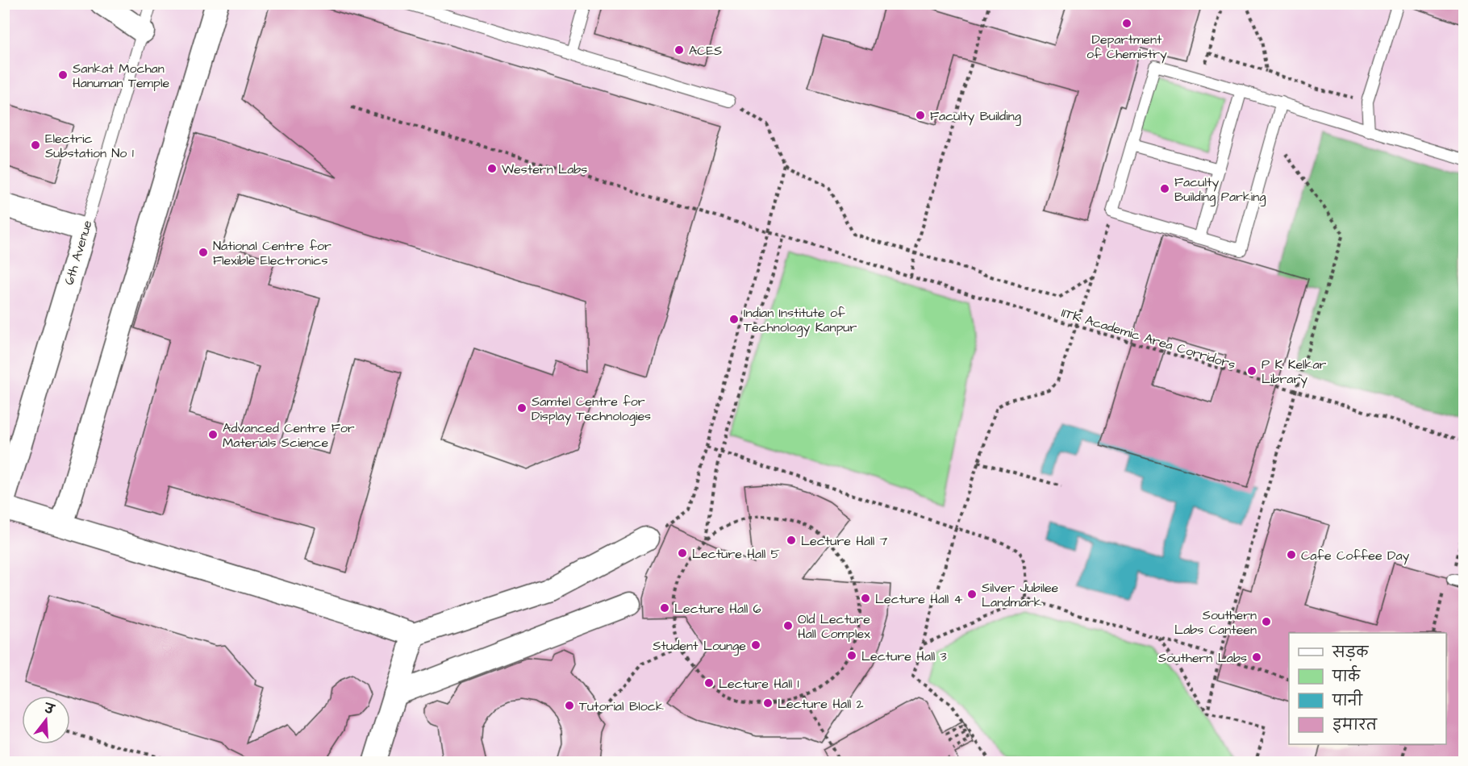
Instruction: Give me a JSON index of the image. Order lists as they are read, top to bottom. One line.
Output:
{"streets":{"street":["6th Avenue"],"path":["IITK Academic Area Corridors"]},"places":["Department of Chemistry","ACES","Sankat Mochan Hanuman Temple","Faculty Building","Electric Substation No 1","Western Labs","Faculty Building Parking","National Centre for Flexible Electronics","Indian Institute of Technology Kanpur","P K Kelkar Library","Samtel Centre for Display Technologies","Advanced Centre For Materials Science","Lecture Hall 7","Lecture Hall 5","Cafe Coffee Day","Silver Jubilee Landmark","Lecture Hall 4","Lecture Hall 6","Southern Labs Canteen","Old Lecture Hall Complex","Student Lounge","Lecture Hall 3","Southern Labs","Lecture Hall 1","Lecture Hall 2","Tutorial Block"],"legend":["सड़क","पार्क","पानी","इमारत"],"north":"top"}
